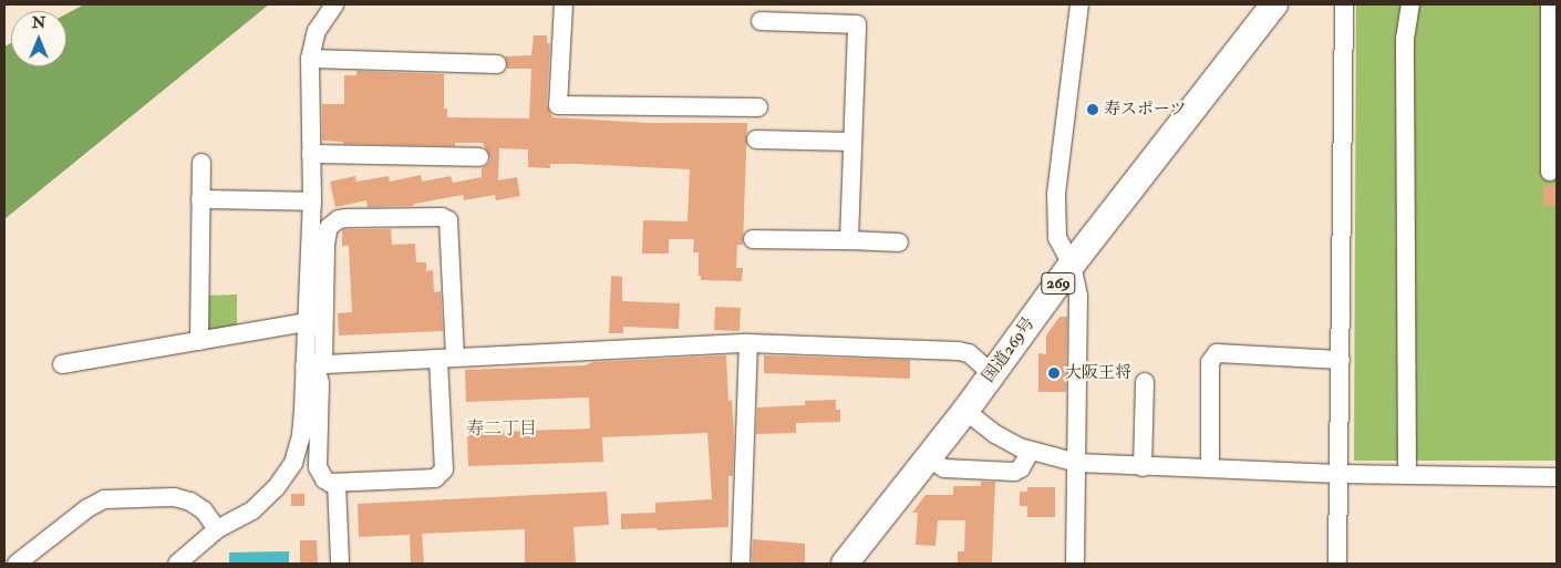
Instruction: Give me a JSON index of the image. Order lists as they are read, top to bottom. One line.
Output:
{"streets":{"highway":["269","国道269号"]},"districts":["寿二丁目"],"places":["寿スポーツ","大阪王将"],"north":"top"}
